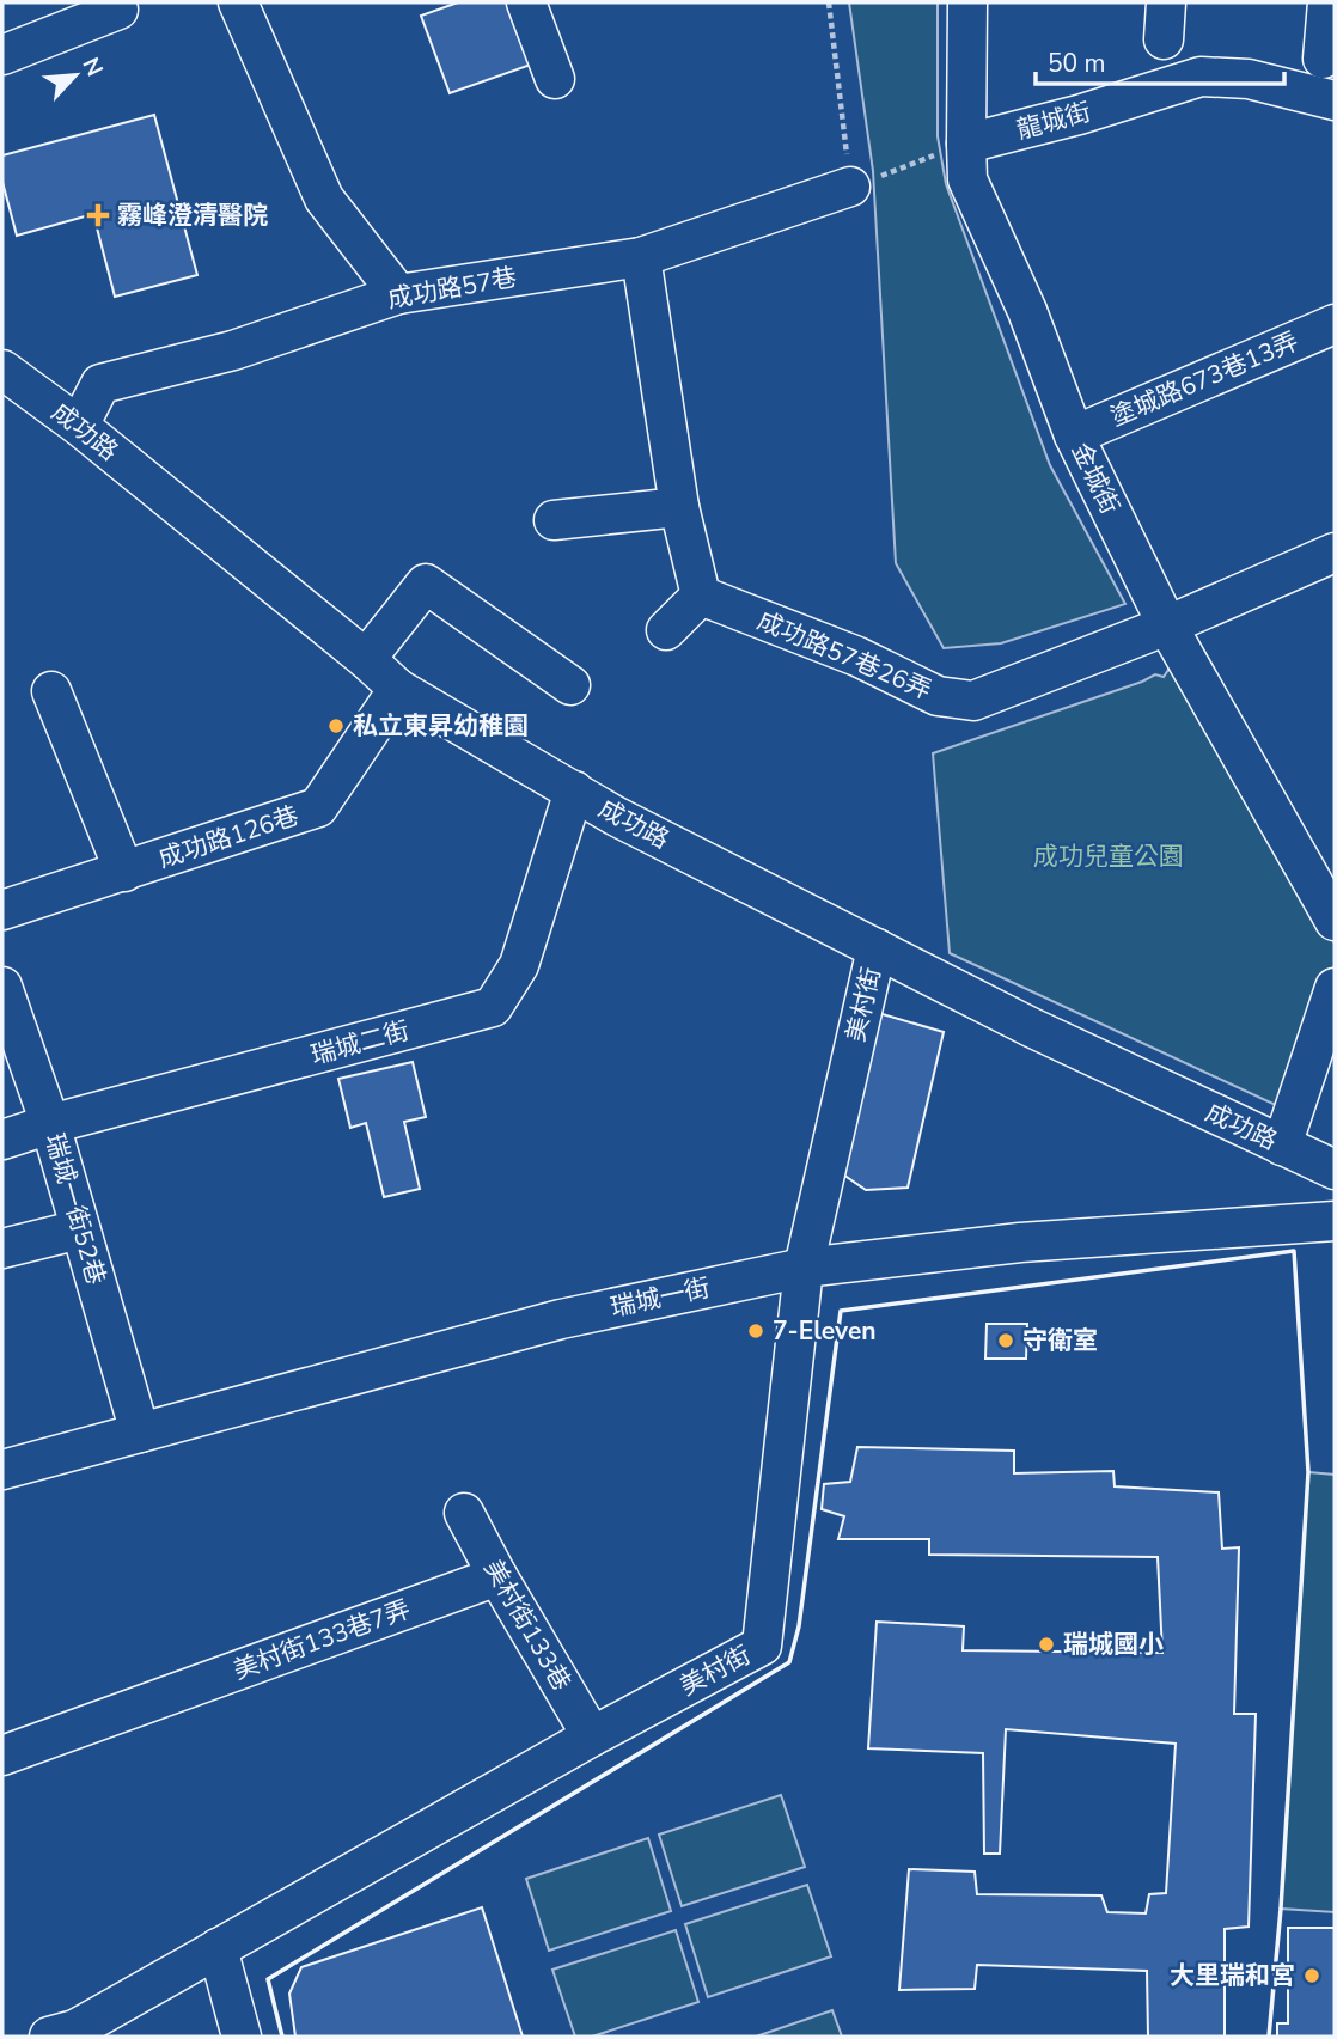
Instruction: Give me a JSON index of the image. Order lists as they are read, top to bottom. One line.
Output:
{"streets":{"street":["龍城街","成功路57巷","塗城路673巷13弄","成功路","金城街","成功路57巷26弄","成功路126巷","美村街","瑞城二街","瑞城一街52巷","瑞城一街","美村街133巷","美村街133巷7弄"]},"crossings":[["龍城街","金城街"],["成功路57巷","成功路"],["塗城路673巷13弄","金城街"],["成功路","成功路126巷"],["成功路","美村街"],["成功路","瑞城二街"],["金城街","成功路57巷26弄"],["美村街","瑞城一街"],["美村街","美村街133巷"],["瑞城二街","瑞城一街52巷"],["瑞城一街52巷","瑞城一街"],["美村街133巷","美村街133巷7弄"]],"parks":["成功兒童公園"],"places":{"health":["霧峰澄清醫院"],"other":["私立東昇幼稚園","7-Eleven","守衛室","瑞城國小","大里瑞和宮"]},"scale_bar":"50 m","north":"top right"}
